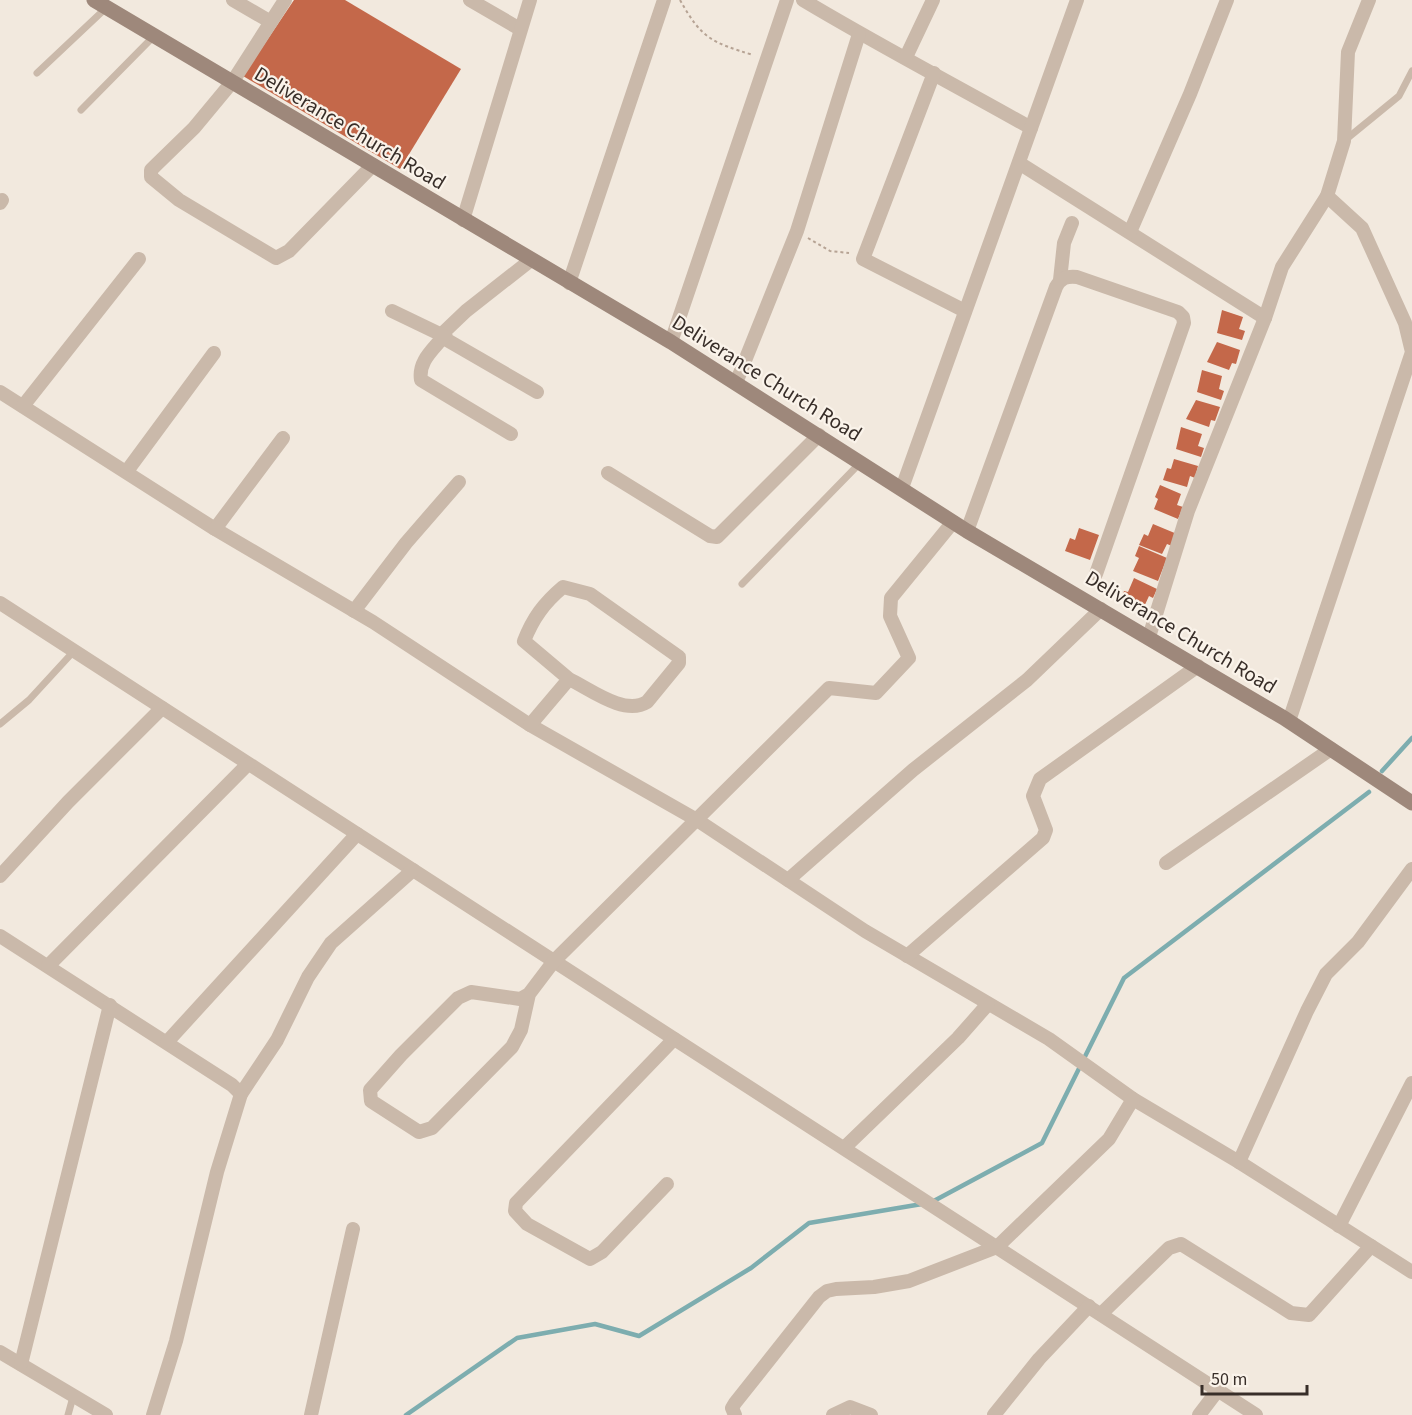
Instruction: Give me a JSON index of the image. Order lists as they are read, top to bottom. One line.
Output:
{"streets":{"street":["Deliverance Church Road"]},"scale_bar":"50 m"}
